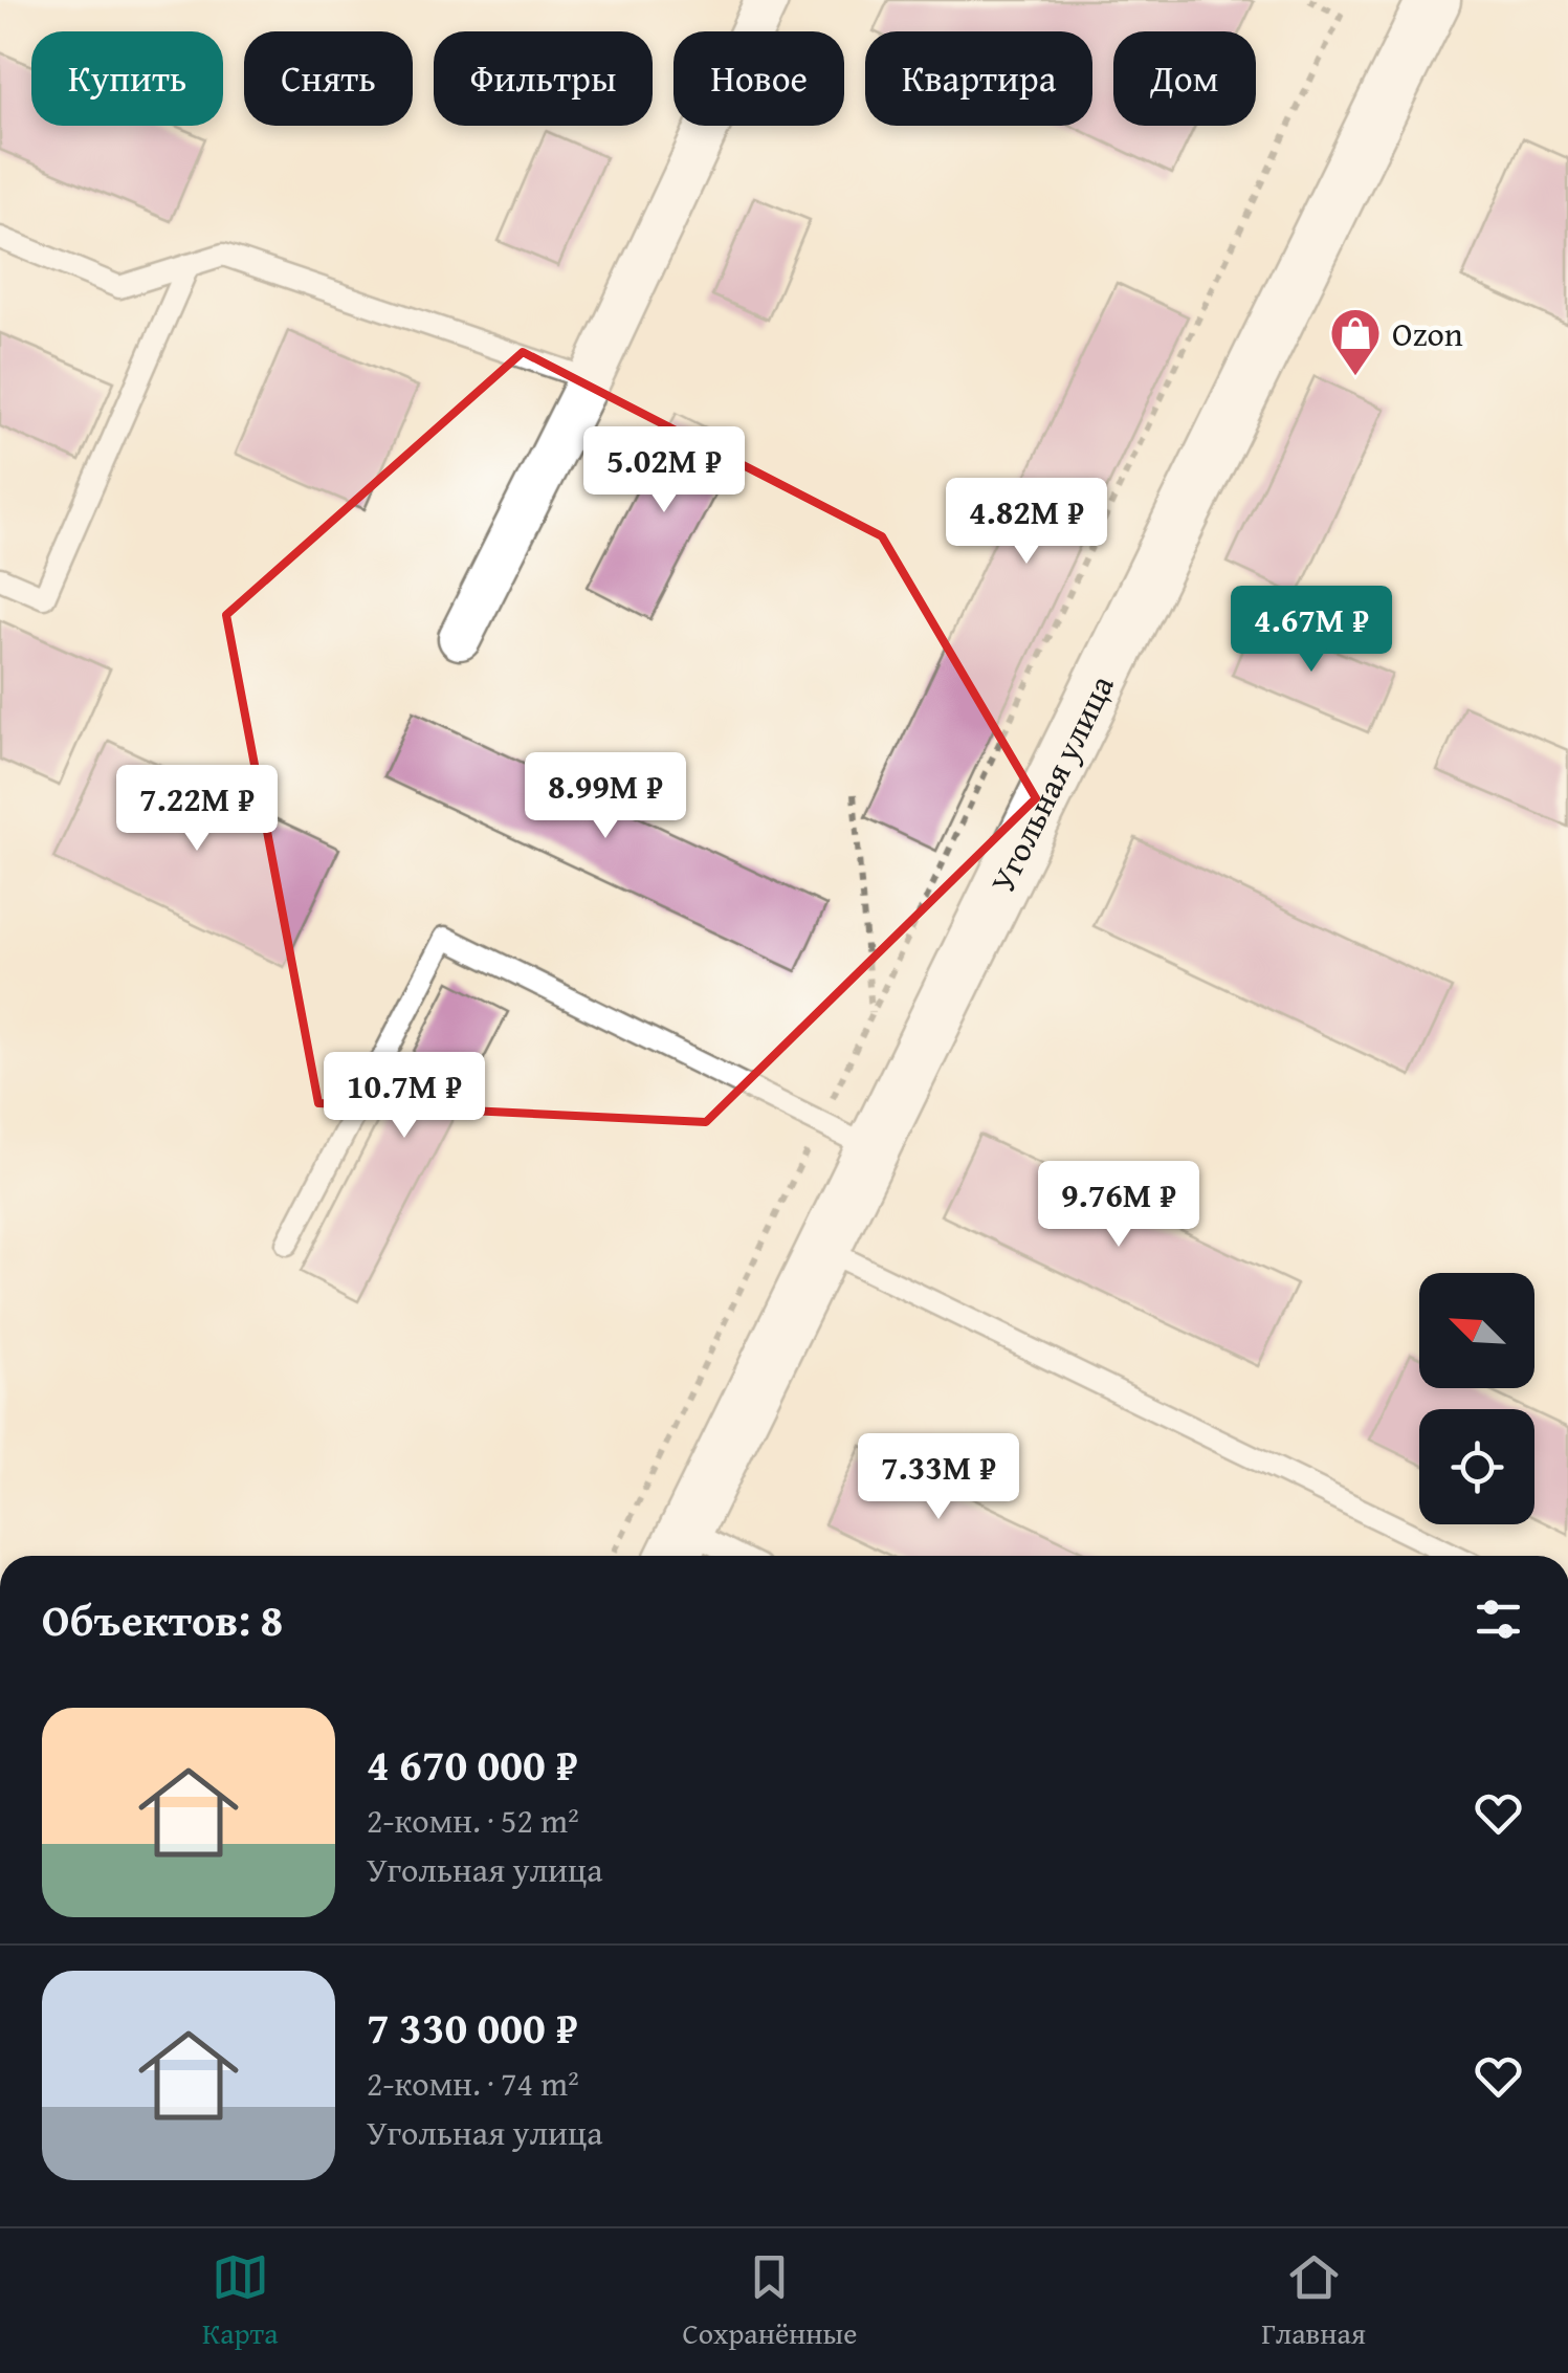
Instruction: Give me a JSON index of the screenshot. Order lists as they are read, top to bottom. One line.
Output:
{"streets":{"street":["Угольная улица"]},"places":{"shop":["Ozon"]},"north":"top left","page":{"chip":["Купить","Снять","Фильтры","Новое","Квартира","Дом"],"price":["5.02M ₽","4.82M ₽","4.67M ₽","8.99M ₽","7.22M ₽","10.7M ₽","9.76M ₽","7.33M ₽"],"heading":"Объектов: 8","list":[{"name":"4 670 000 ₽","note":"2-комн. · 52 m² · Угольная улица"},{"name":"7 330 000 ₽","note":"2-комн. · 74 m² · Угольная улица"}],"tabs":["Карта","Сохранённые","Главная"]}}
